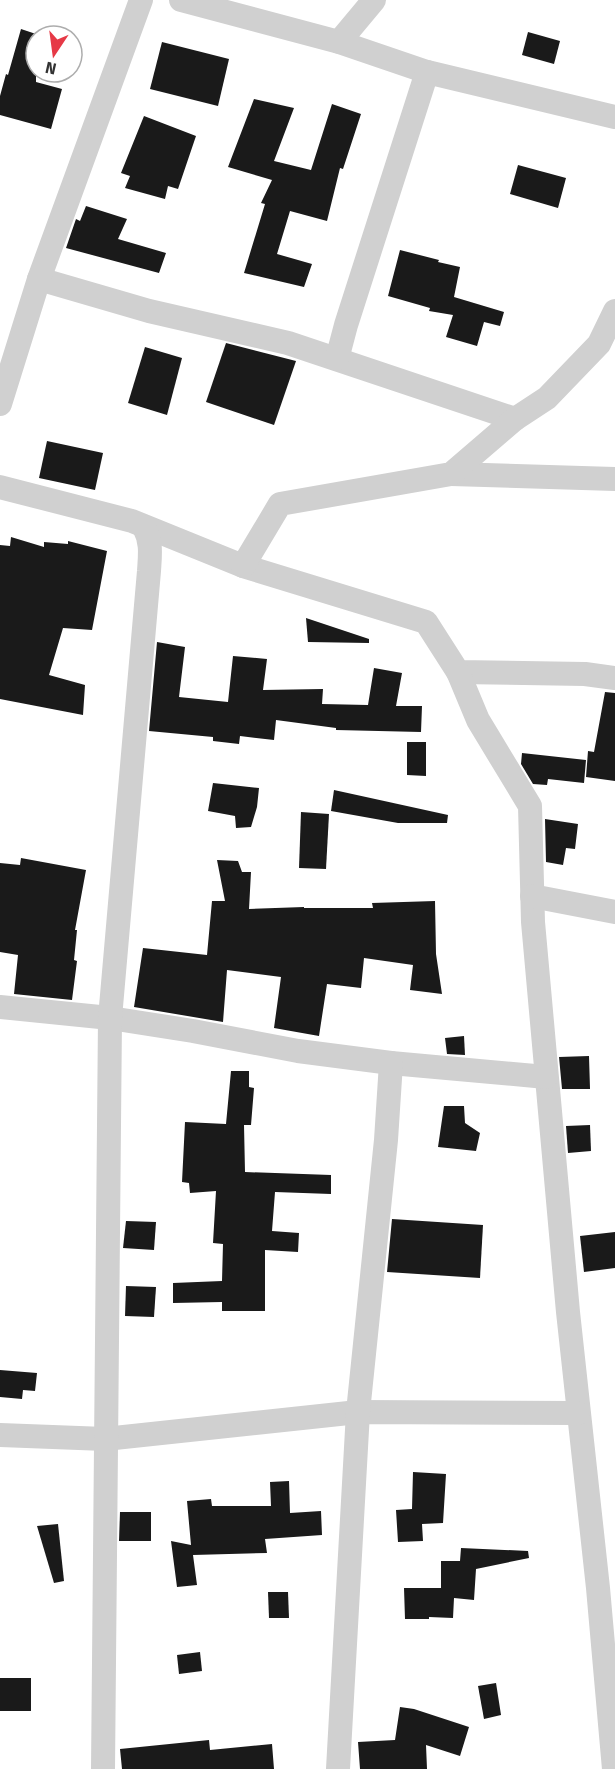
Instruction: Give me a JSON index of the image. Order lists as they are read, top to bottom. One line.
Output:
{"north":"bottom"}
